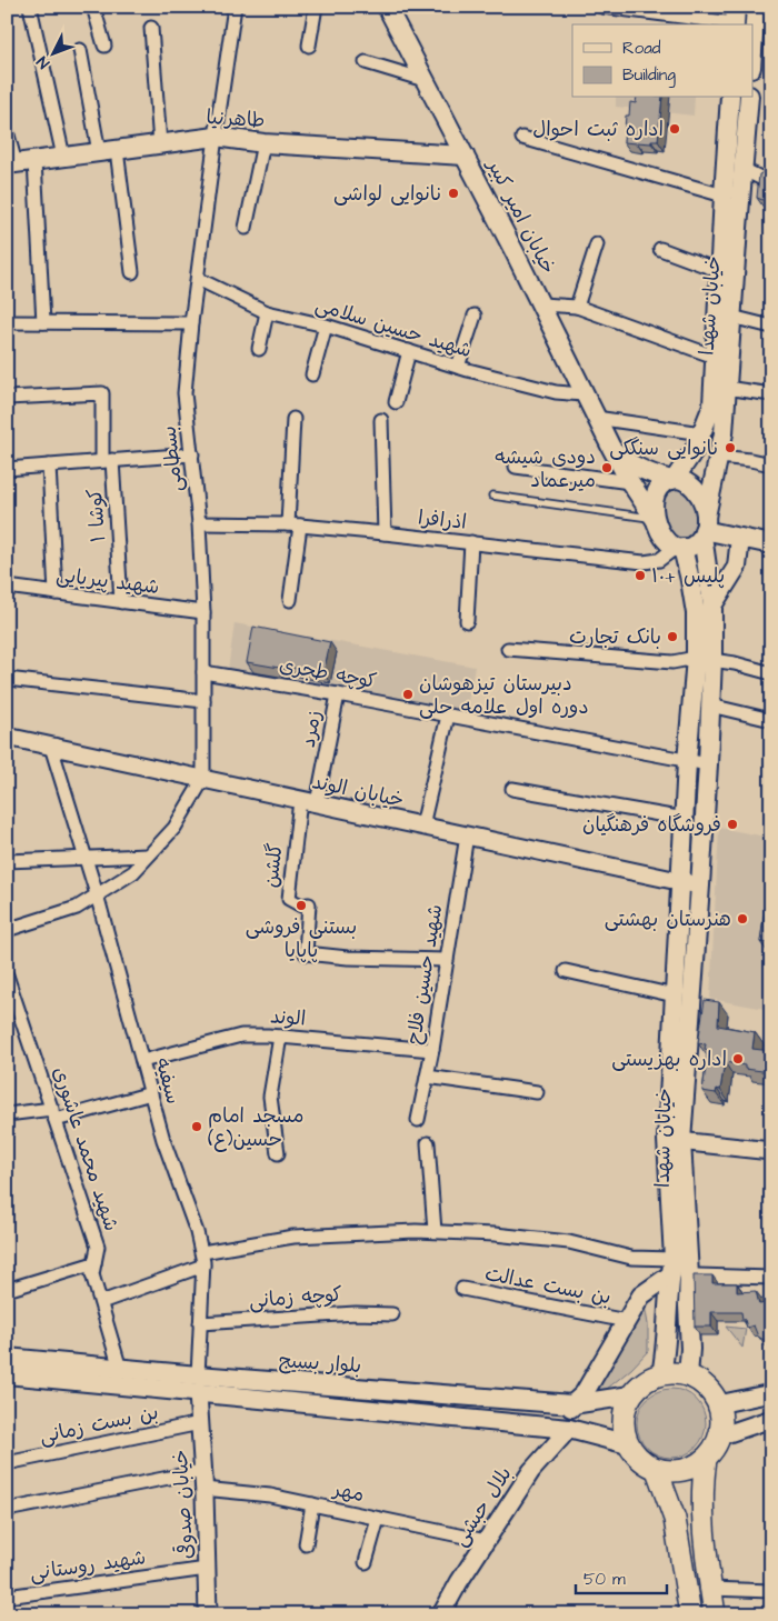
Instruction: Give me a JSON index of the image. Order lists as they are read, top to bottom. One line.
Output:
{"streets":{"main road":["طاهرنیا","خیابان امیر کبیر","خیابان شهدا","بلوار بسیج"],"street":["شهید حسین سلامی","بسطامی","کوشا ۱","اذرافرا","شهید پیریایی","کوچه طجری","زمرد","خیابان الوند","گلشن","شهید حسین فلاح","الوند","سیفیه","شهید محمد عاشوری","بن بست عدالت","کوچه زمانی","بن بست زمانی","مهر","خیابان صدوقی","بلال حبشی","شهید روستانی"]},"crossings":[["طاهرنیا","خیابان امیر کبیر"],["طاهرنیا","بسطامی"],["خیابان امیر کبیر","خیابان شهدا"],["خیابان امیر کبیر","شهید حسین سلامی"],["خیابان امیر کبیر","اذرافرا"],["خیابان شهدا","اذرافرا"],["خیابان شهدا","کوچه طجری"],["خیابان شهدا","خیابان الوند"],["خیابان شهدا","بلوار بسیج"],["شهید حسین سلامی","بسطامی"],["بسطامی","اذرافرا"],["بسطامی","شهید پیریایی"],["بسطامی","کوچه طجری"],["بسطامی","خیابان الوند"],["کوشا ۱","شهید پیریایی"],["کوچه طجری","زمرد"],["زمرد","خیابان الوند"],["زمرد","گلشن"],["خیابان الوند","گلشن"],["خیابان الوند","شهید حسین فلاح"],["خیابان الوند","سیفیه"],["گلشن","شهید حسین فلاح"],["شهید حسین فلاح","الوند"],["الوند","سیفیه"],["سیفیه","کوچه زمانی"],["سیفیه","بلوار بسیج"],["سیفیه","خیابان صدوقی"],["شهید محمد عاشوری","بلوار بسیج"],["بلوار بسیج","خیابان صدوقی"],["بلوار بسیج","بلال حبشی"],["بن بست زمانی","خیابان صدوقی"],["مهر","خیابان صدوقی"],["مهر","بلال حبشی"],["خیابان صدوقی","شهید روستانی"]],"places":["اداره ثبت احوال","نانوایی لواشی","نانوایی سنگکی","دودی شیشه میرعماد","پلیس +۱۰","بانک تجارت","دبیرستان تیزهوشان دوره اول علامه حلی","فروشگاه فرهنگیان","بستنی فروشی پاپایا","هنرستان بهشتی","اداره بهزیستی","مسجد امام حسین(ع)"],"legend":["Road","Building"],"scale_bar":"50 m","north":"bottom left"}
